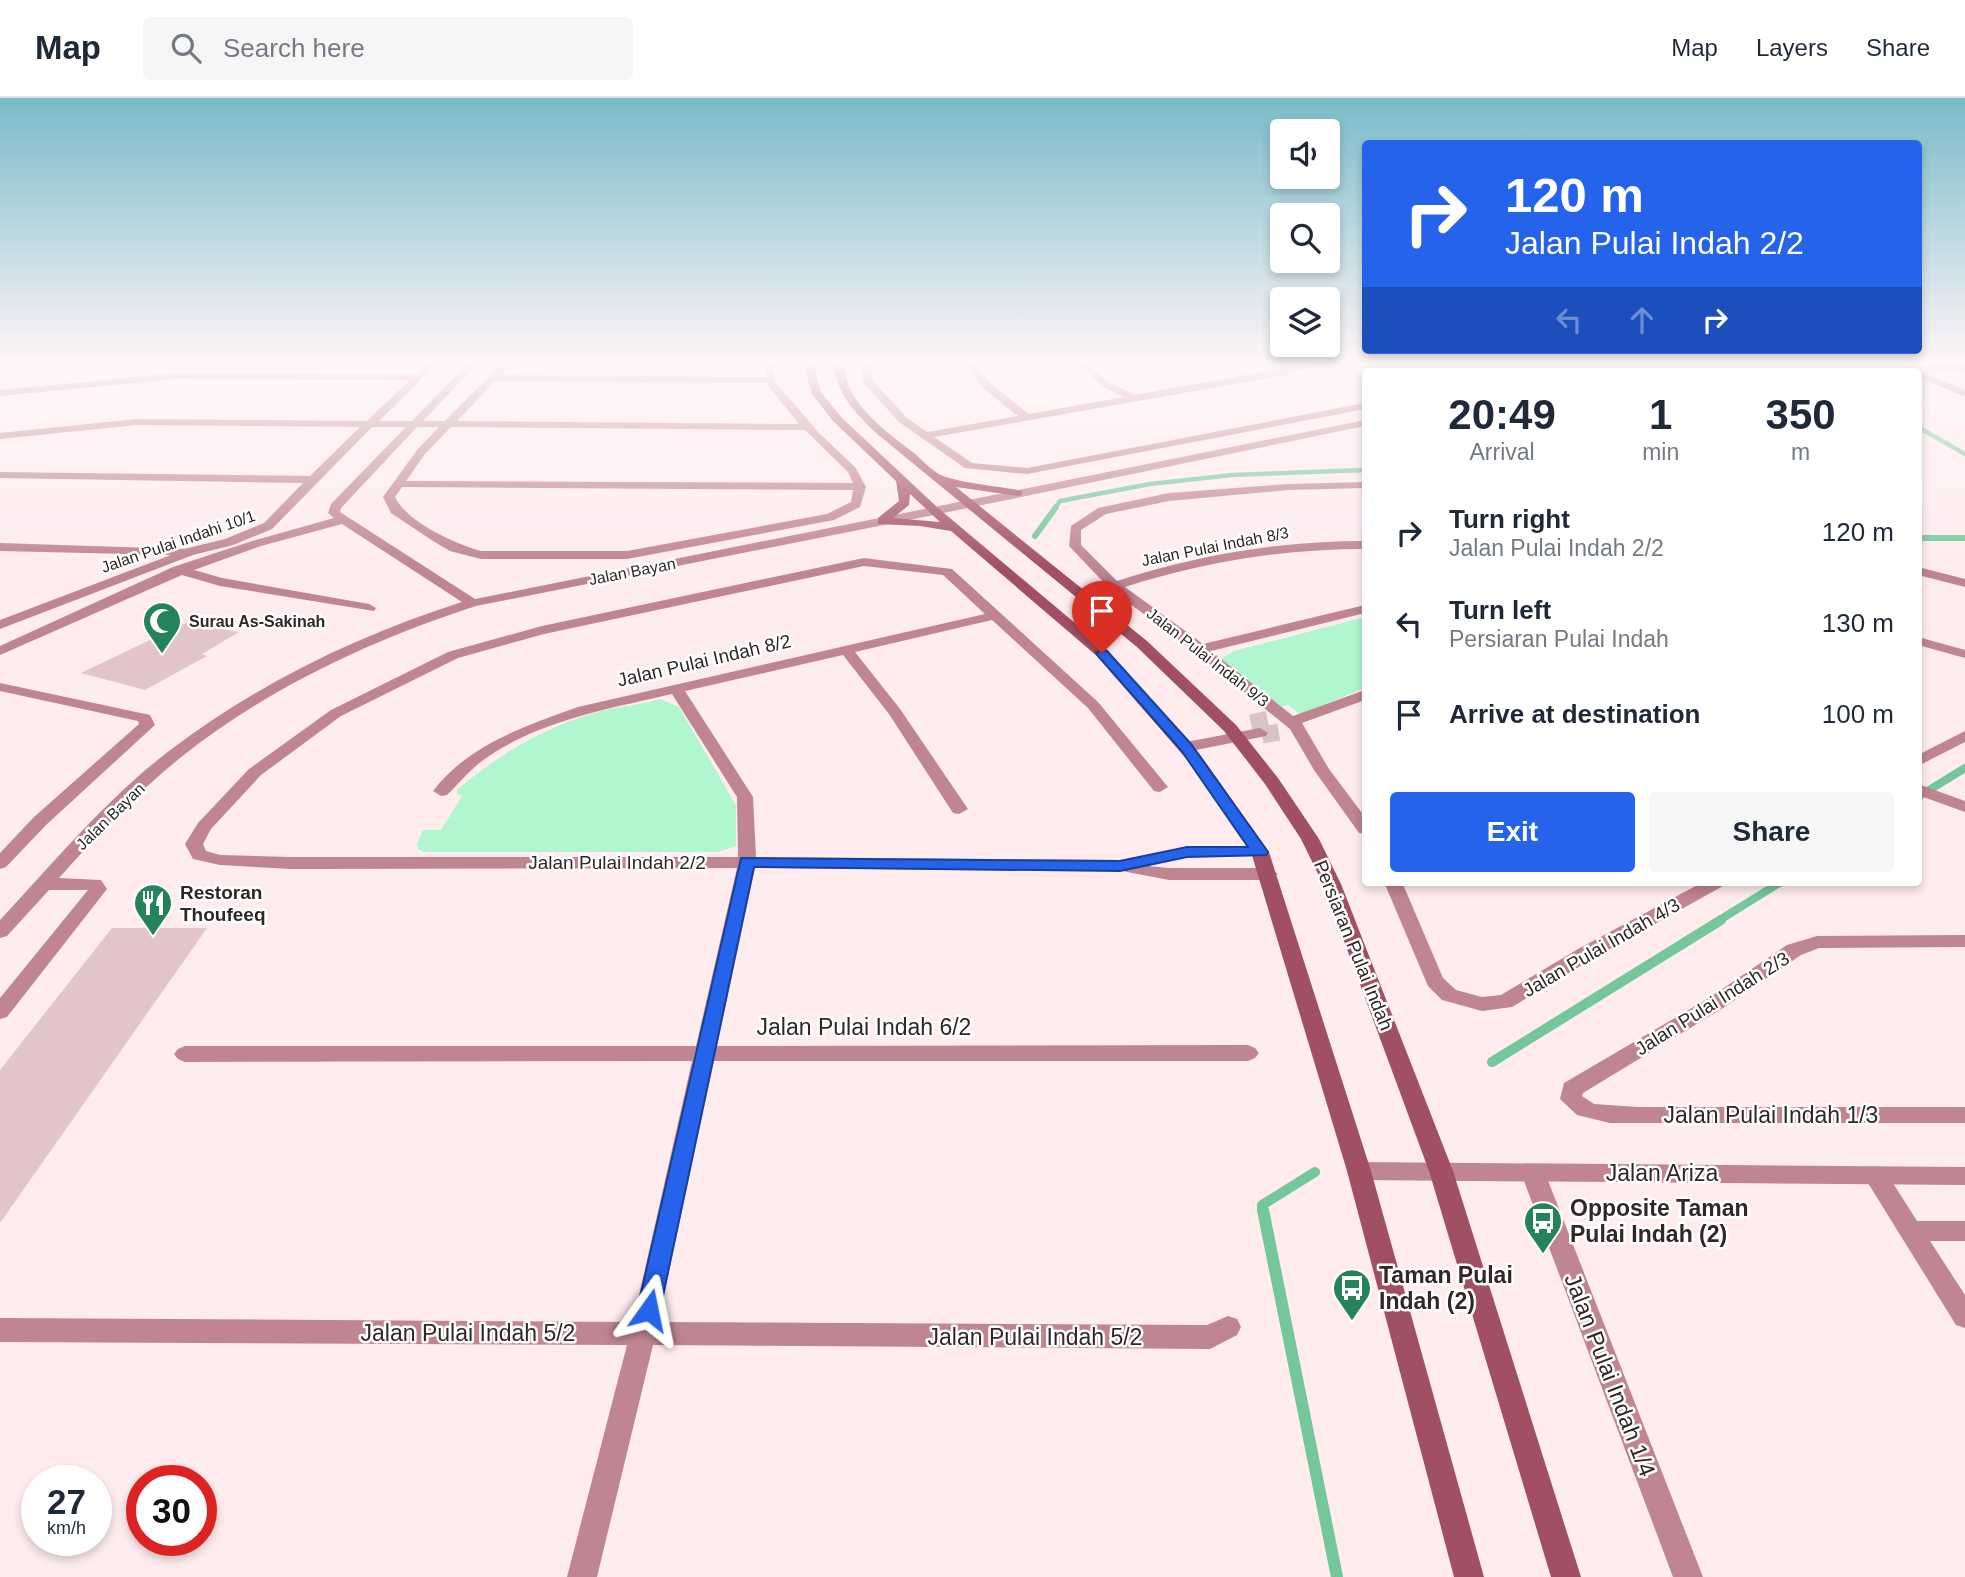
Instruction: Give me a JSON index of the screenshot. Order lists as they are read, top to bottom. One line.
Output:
{"streets":{"main road":["Persiaran Pulai Indah"],"street":["Jalan Pulai Indahi 10/1","Jalan Pulai Indah 8/3","Jalan Bayan","Jalan Pulai Indah 9/3","Jalan Pulai Indah 8/2","Jalan Pulai Indah 2/2","Jalan Pulai Indah 4/3","Jalan Pulai Indah 2/3","Jalan Pulai Indah 6/2","Jalan Pulai Indah 1/3","Jalan Ariza","Jalan Pulai Indah 5/2","Jalan Pulai Indah 1/4"]},"crossings":[["Jalan Pulai Indah 8/3","Jalan Pulai Indah 9/3"],["Jalan Bayan","Persiaran Pulai Indah"],["Jalan Pulai Indah 8/2","Jalan Pulai Indah 2/2"],["Persiaran Pulai Indah","Jalan Ariza"],["Jalan Pulai Indah 2/3","Jalan Pulai Indah 1/3"],["Jalan Ariza","Jalan Pulai Indah 1/4"]],"places":{"mosque":["Surau As-Sakinah"],"restaurant":["Restoran Thoufeeq"],"bus stop":["Opposite Taman Pulai Indah (2)","Taman Pulai Indah (2)"]},"page":{"header":"Map","search":"Search here","nav":["Map","Layers","Share"],"turn":["120 m","Jalan Pulai Indah 2/2"],"eta":["20:49","Arrival","1","min","350","m"],"list":[{"name":"Turn right","note":"Jalan Pulai Indah 2/2","value":"120 m"},{"name":"Turn left","note":"Persiaran Pulai Indah","value":"130 m"},{"name":"Arrive at destination","value":"100 m"}],"buttons":["Exit","Share"],"speed":"27 km/h","limit":"30"}}
